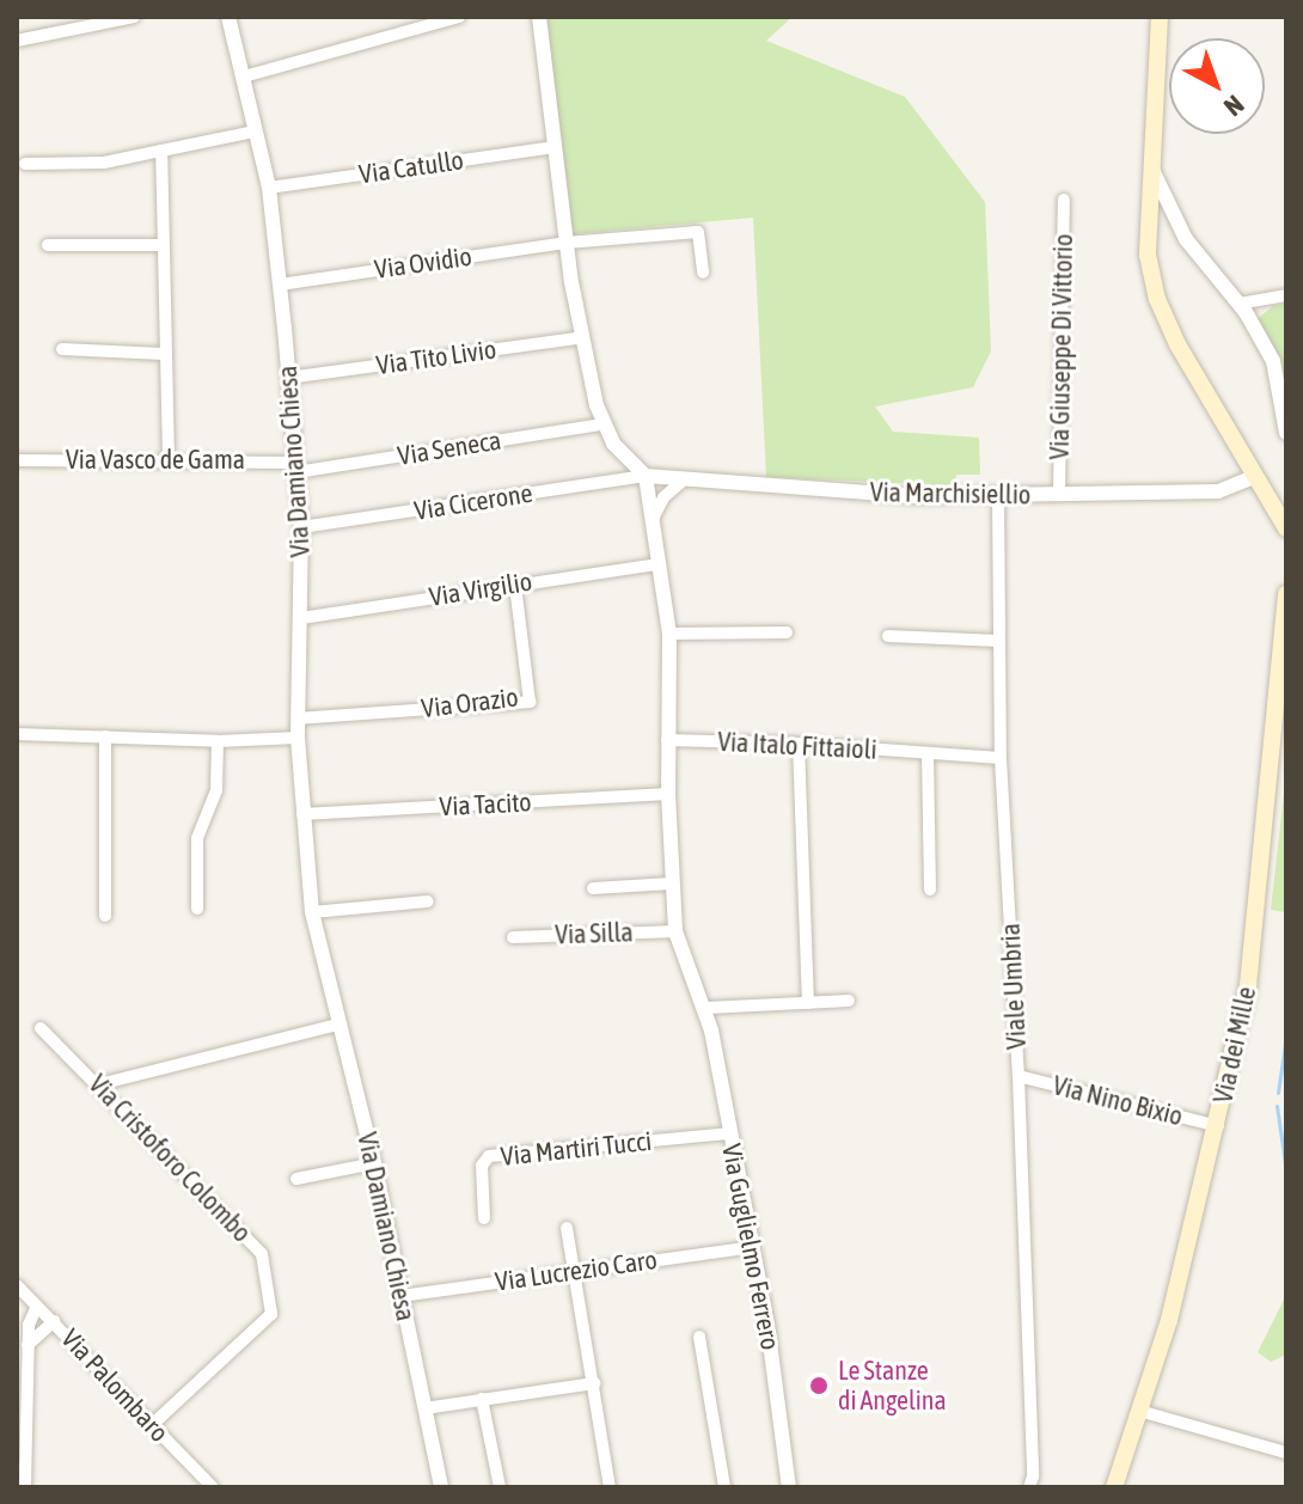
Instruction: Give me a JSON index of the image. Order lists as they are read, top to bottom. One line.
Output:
{"streets":{"main road":["Via dei Mille"],"street":["Via Catullo","Via Ovidio","Via Giuseppe Di Vittorio","Via Tito Livio","Via Seneca","Via Vasco de Gama","Via Damiano Chiesa","Via Marchisiellio","Via Cicerone","Via Virgilio","Via Orazio","Via Italo Fittaioli","Via Tacito","Via Silla","Viale Umbria","Via Nino Bixio","Via Martiri Tucci","Via Cristoforo Colombo","Via Guglielmo Ferrero","Via Lucrezio Caro","Via Palombaro"]},"crossings":[["Via Catullo","Via Damiano Chiesa"],["Via Ovidio","Via Damiano Chiesa"],["Via Giuseppe Di Vittorio","Via Marchisiellio"],["Via Tito Livio","Via Damiano Chiesa"],["Via Seneca","Via Vasco de Gama"],["Via Seneca","Via Damiano Chiesa"],["Via Vasco de Gama","Via Damiano Chiesa"],["Via Damiano Chiesa","Via Cicerone"],["Via Damiano Chiesa","Via Virgilio"],["Via Damiano Chiesa","Via Orazio"],["Via Damiano Chiesa","Via Tacito"],["Via Damiano Chiesa","Via Lucrezio Caro"],["Via Marchisiellio","Via Cicerone"],["Via Marchisiellio","Viale Umbria"],["Via Marchisiellio","Via Guglielmo Ferrero"],["Via Cicerone","Via Guglielmo Ferrero"],["Via Virgilio","Via Orazio"],["Via Virgilio","Via Guglielmo Ferrero"],["Via Italo Fittaioli","Viale Umbria"],["Via Italo Fittaioli","Via Guglielmo Ferrero"],["Via Tacito","Via Guglielmo Ferrero"],["Via Silla","Via Guglielmo Ferrero"],["Viale Umbria","Via Nino Bixio"],["Via dei Mille","Via Nino Bixio"],["Via Martiri Tucci","Via Guglielmo Ferrero"],["Via Cristoforo Colombo","Via Palombaro"],["Via Guglielmo Ferrero","Via Lucrezio Caro"]],"places":["Le Stanze di Angelina"],"north":"bottom right"}
